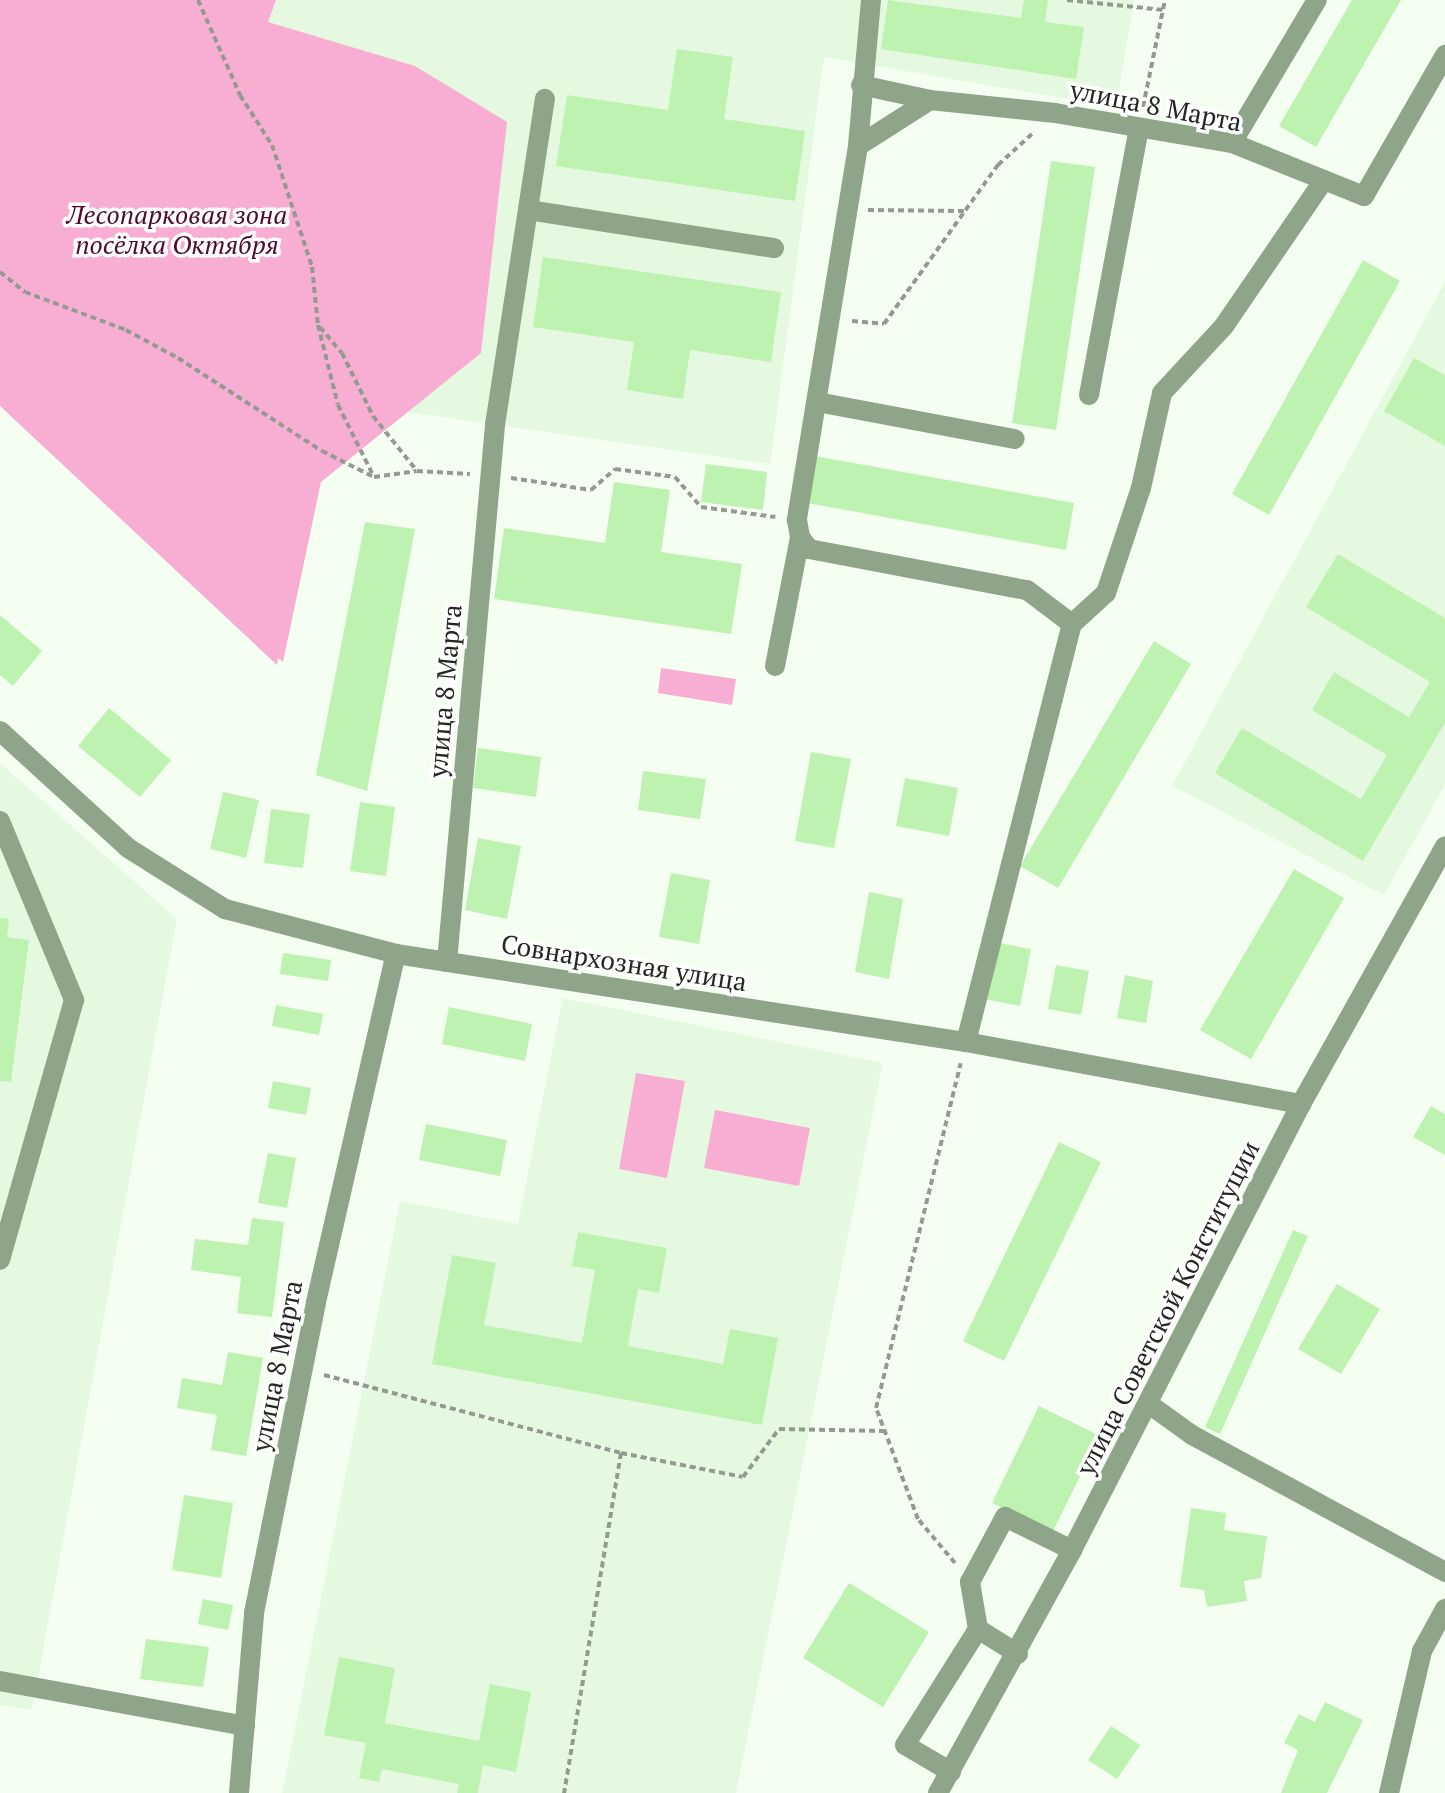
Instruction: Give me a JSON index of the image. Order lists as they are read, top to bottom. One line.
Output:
{"streets":{"street":["улица 8 Марта","Совнархозная улица","улица Советской Конституции"]},"crossings":[["улица 8 Марта","Совнархозная улица"],["Совнархозная улица","улица Советской Конституции"]],"parks":["Лесопарковая зона посёлка Октября"]}
